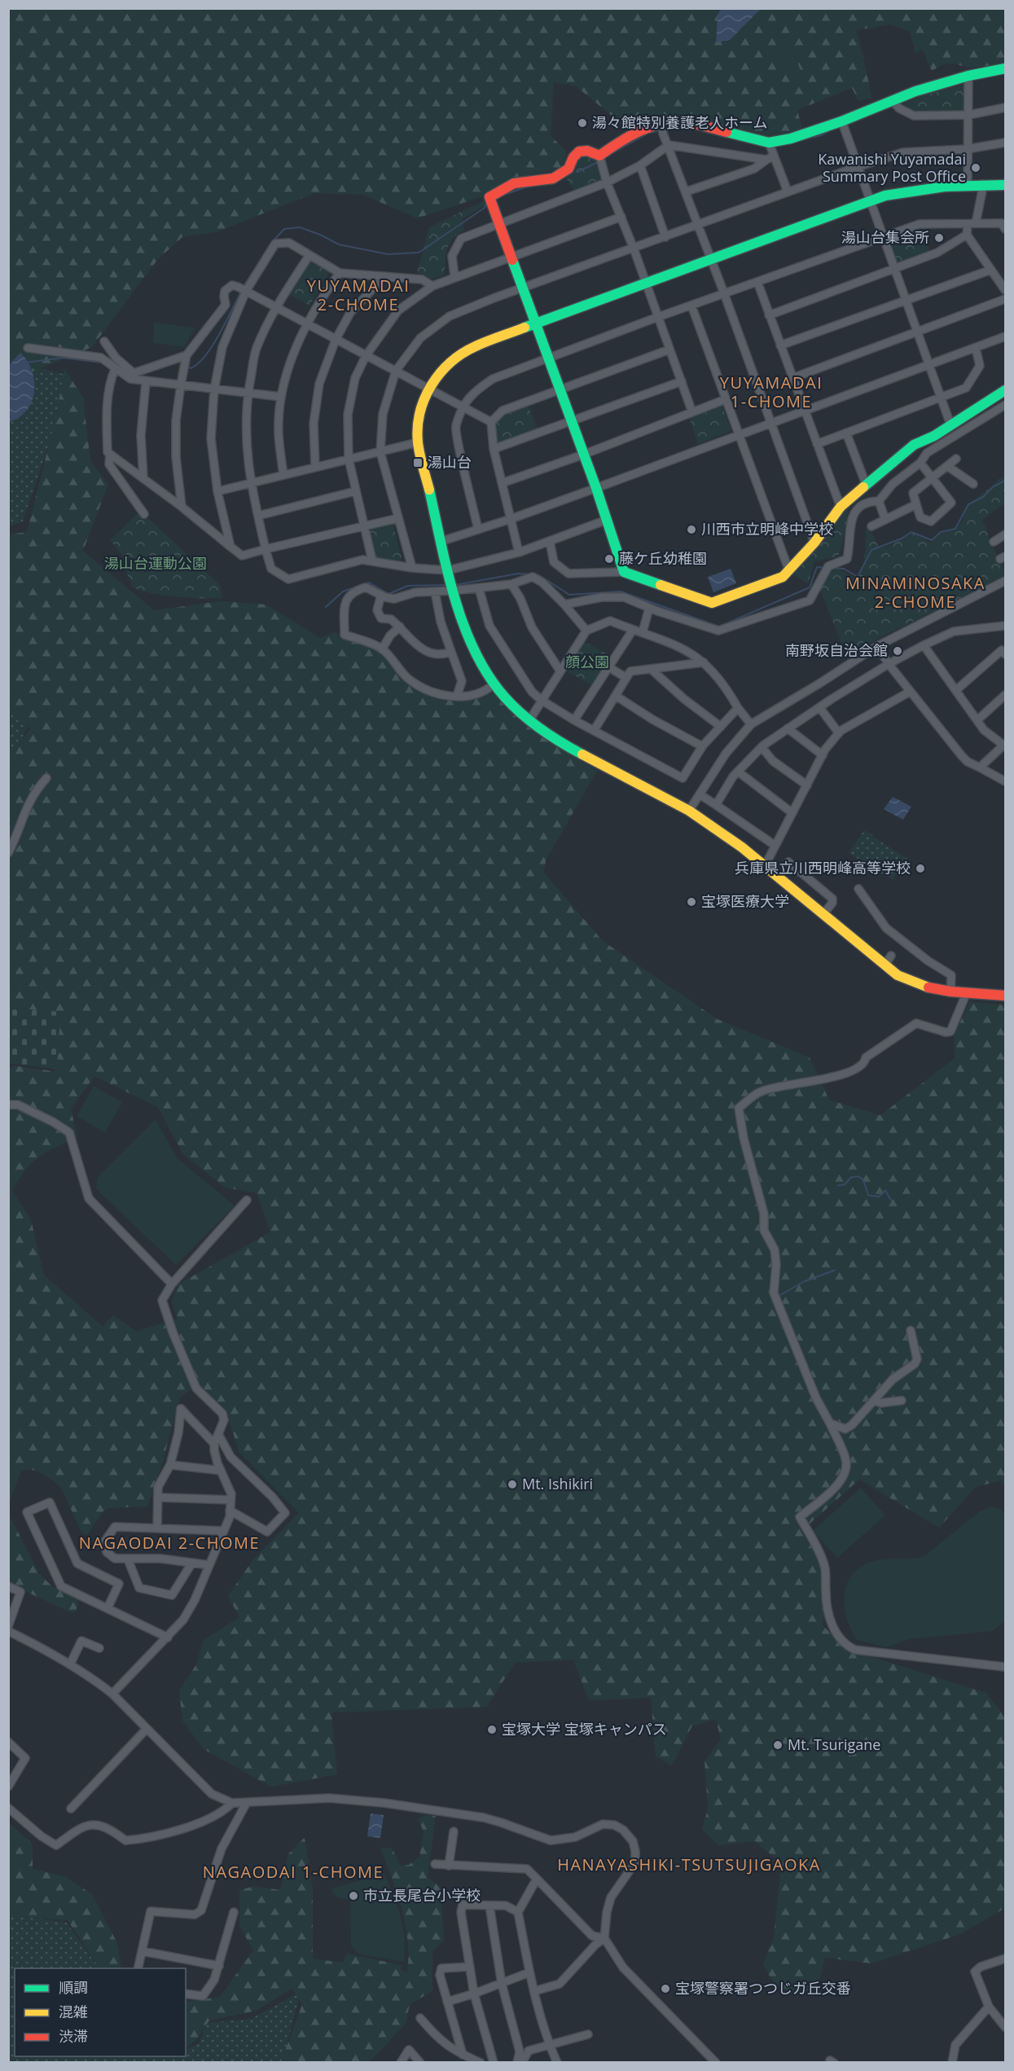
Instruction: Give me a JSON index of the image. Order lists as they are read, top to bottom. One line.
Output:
{"districts":["YUYAMADAI 2-CHOME","YUYAMADAI 1-CHOME","MINAMINOSAKA 2-CHOME","NAGAODAI 2-CHOME","HANAYASHIKI-TSUTSUJIGAOKA","NAGAODAI 1-CHOME"],"parks":["湯山台運動公園","顔公園"],"places":{"other":["湯々館特別養護老人ホーム","Kawanishi Yuyamadai Summary Post Office","湯山台集会所","川西市立明峰中学校","藤ケ丘幼稚園","南野坂自治会館","兵庫県立川西明峰高等学校","宝塚医療大学","Mt. Ishikiri","宝塚大学 宝塚キャンパス","Mt. Tsurigane","市立長尾台小学校","宝塚警察署つつじガ丘交番"],"transit":["湯山台"]},"legend":["順調","混雑","渋滞"]}
